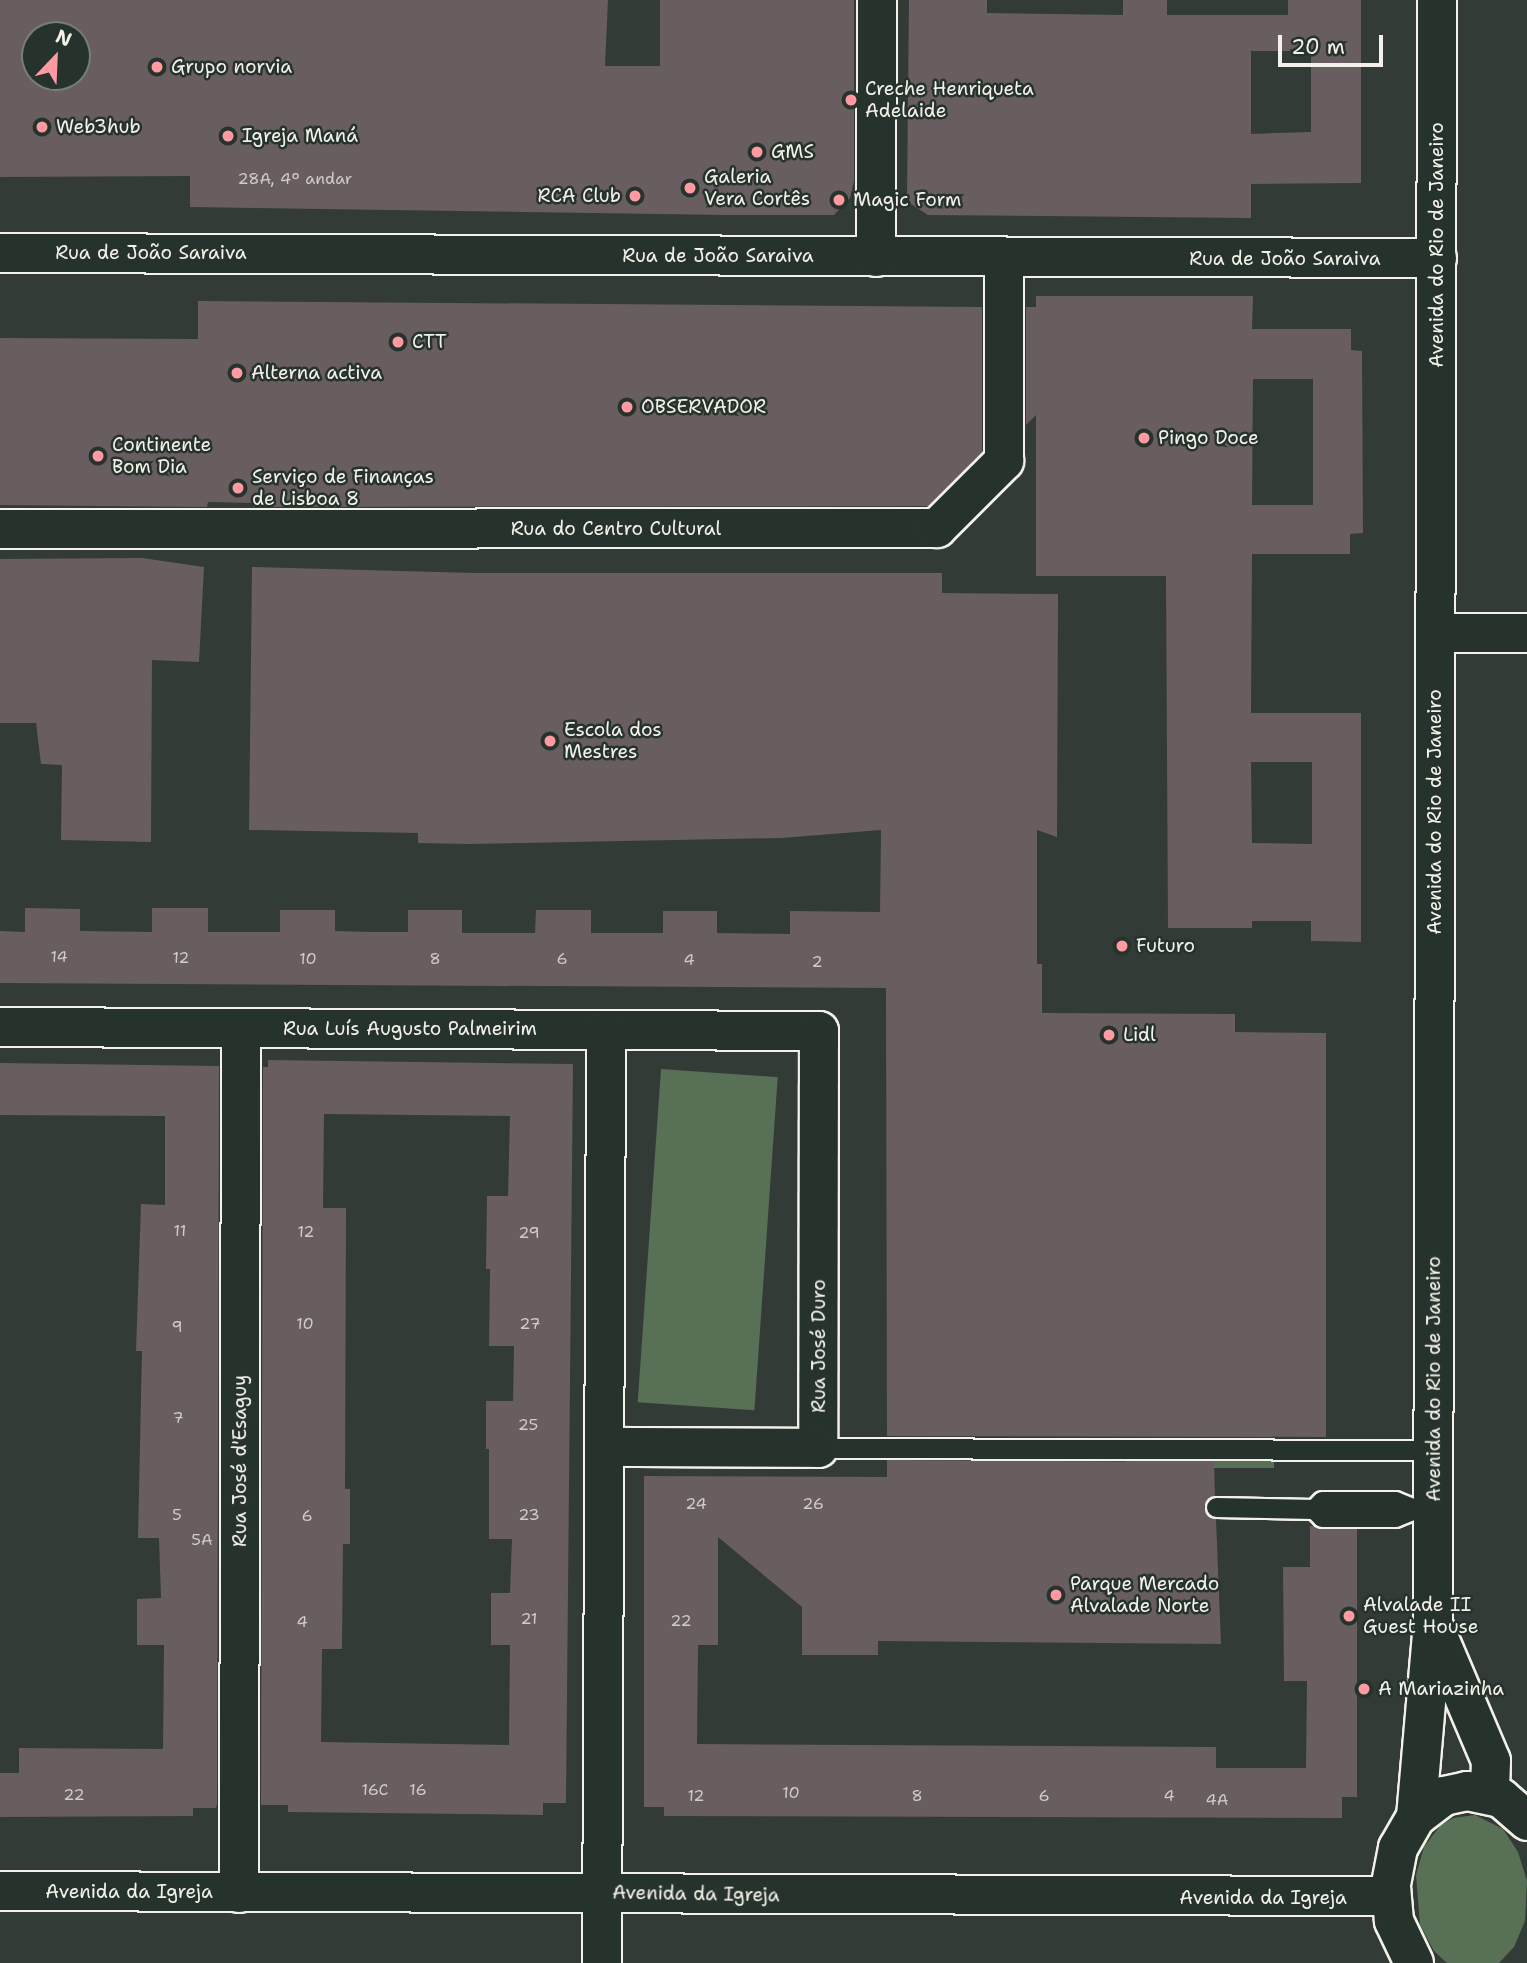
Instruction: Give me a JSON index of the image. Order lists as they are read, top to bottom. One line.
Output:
{"streets":{"street":["Avenida do Rio de Janeiro","Rua de João Saraiva","Rua do Centro Cultural","Rua Luís Augusto Palmeirim","Rua José Duro","Rua José d'Esaguy","Avenida da Igreja"]},"crossings":[["Avenida do Rio de Janeiro","Rua de João Saraiva"],["Rua de João Saraiva","Rua do Centro Cultural"],["Rua Luís Augusto Palmeirim","Rua José Duro"],["Rua Luís Augusto Palmeirim","Rua José d'Esaguy"],["Rua José d'Esaguy","Avenida da Igreja"]],"places":["Grupo norvia","Creche Henriqueta Adelaide","Web3hub","Igreja Maná","GMS","Galeria Vera Cortês","RCA Club","Magic Form","CTT","Alterna activa","OBSERVADOR","Pingo Doce","Continente Bom Dia","Serviço de Finanças de Lisboa 8","Escola dos Mestres","Futuro","Lidl","Parque Mercado Alvalade Norte","Alvalade II Guest House","A Mariazinha"],"house_numbers":["28A, 4º andar","14","12","10","8","6","4","2","11","12","29","10","27","9","7","25","24","26","5","23","6","5A","21","22","4","16C","16","10","22","12","8","6","4","4A"],"scale_bar":"20 m","north":"top right"}
